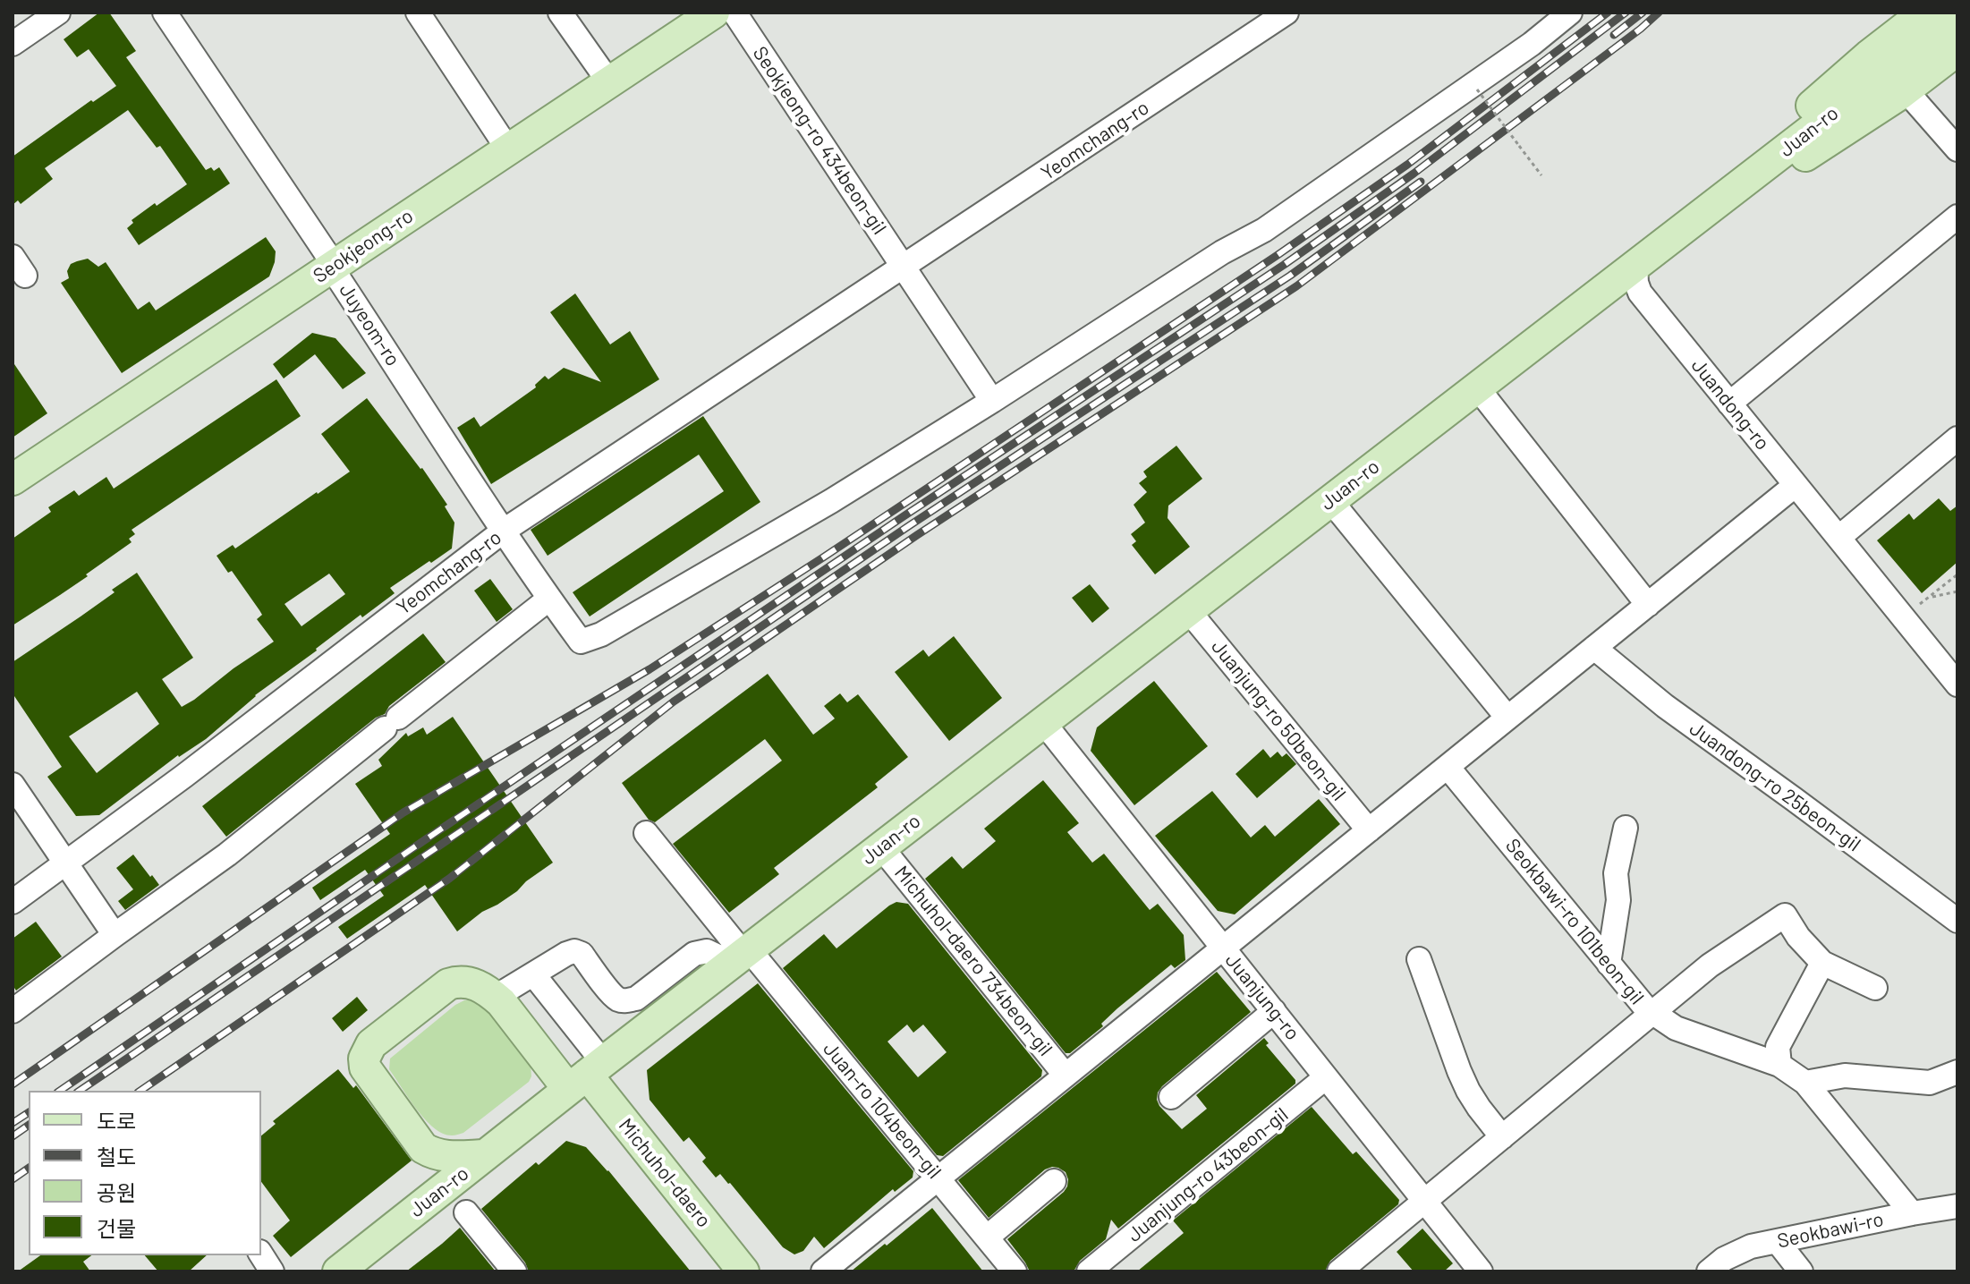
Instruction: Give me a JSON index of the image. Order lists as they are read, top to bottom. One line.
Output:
{"streets":{"main road":["Juan-ro","Seokjeong-ro","Michuhol-daero"],"street":["Seokjeong-ro 434beon-gil","Yeomchang-ro","Juyeom-ro","Juandong-ro","Juanjung-ro 50beon-gil","Juandong-ro 25beon-gil","Seokbawi-ro 101beon-gil","Michuhol-daero 734beon-gil","Juanjung-ro","Juan-ro 104beon-gil","Juanjung-ro 43beon-gil","Seokbawi-ro"]},"crossings":[["Juan-ro","Juandong-ro"],["Juan-ro","Juanjung-ro 50beon-gil"],["Juan-ro","Michuhol-daero 734beon-gil"],["Juan-ro","Juanjung-ro"],["Juan-ro","Juan-ro 104beon-gil"],["Juan-ro","Michuhol-daero"],["Seokjeong-ro 434beon-gil","Yeomchang-ro"],["Yeomchang-ro","Juyeom-ro"],["Seokjeong-ro","Juyeom-ro"],["Seokbawi-ro 101beon-gil","Seokbawi-ro"],["Michuhol-daero 734beon-gil","Juanjung-ro"],["Michuhol-daero 734beon-gil","Juan-ro 104beon-gil"],["Juanjung-ro","Juanjung-ro 43beon-gil"]],"legend":["도로","철도","공원","건물"]}
